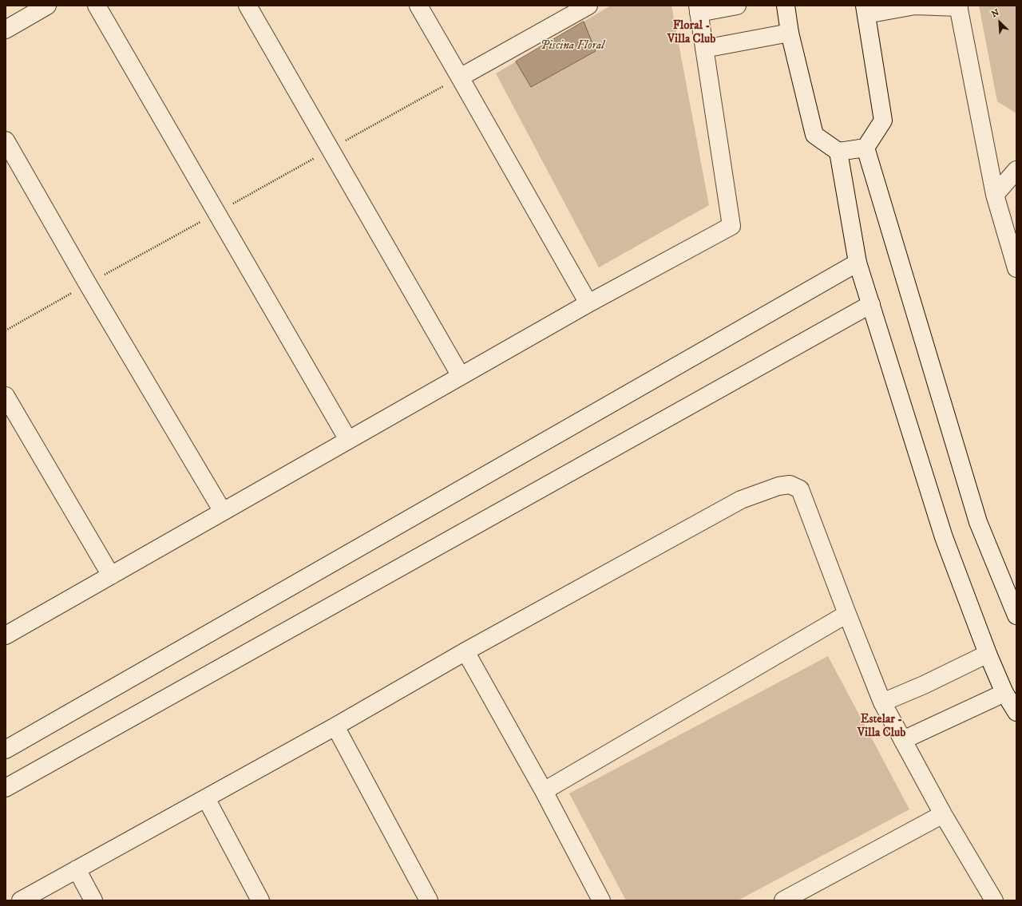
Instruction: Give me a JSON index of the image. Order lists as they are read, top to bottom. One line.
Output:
{"districts":["Floral - Villa Club","Estelar - Villa Club"],"water":["Piscina Floral"],"north":"top left"}
